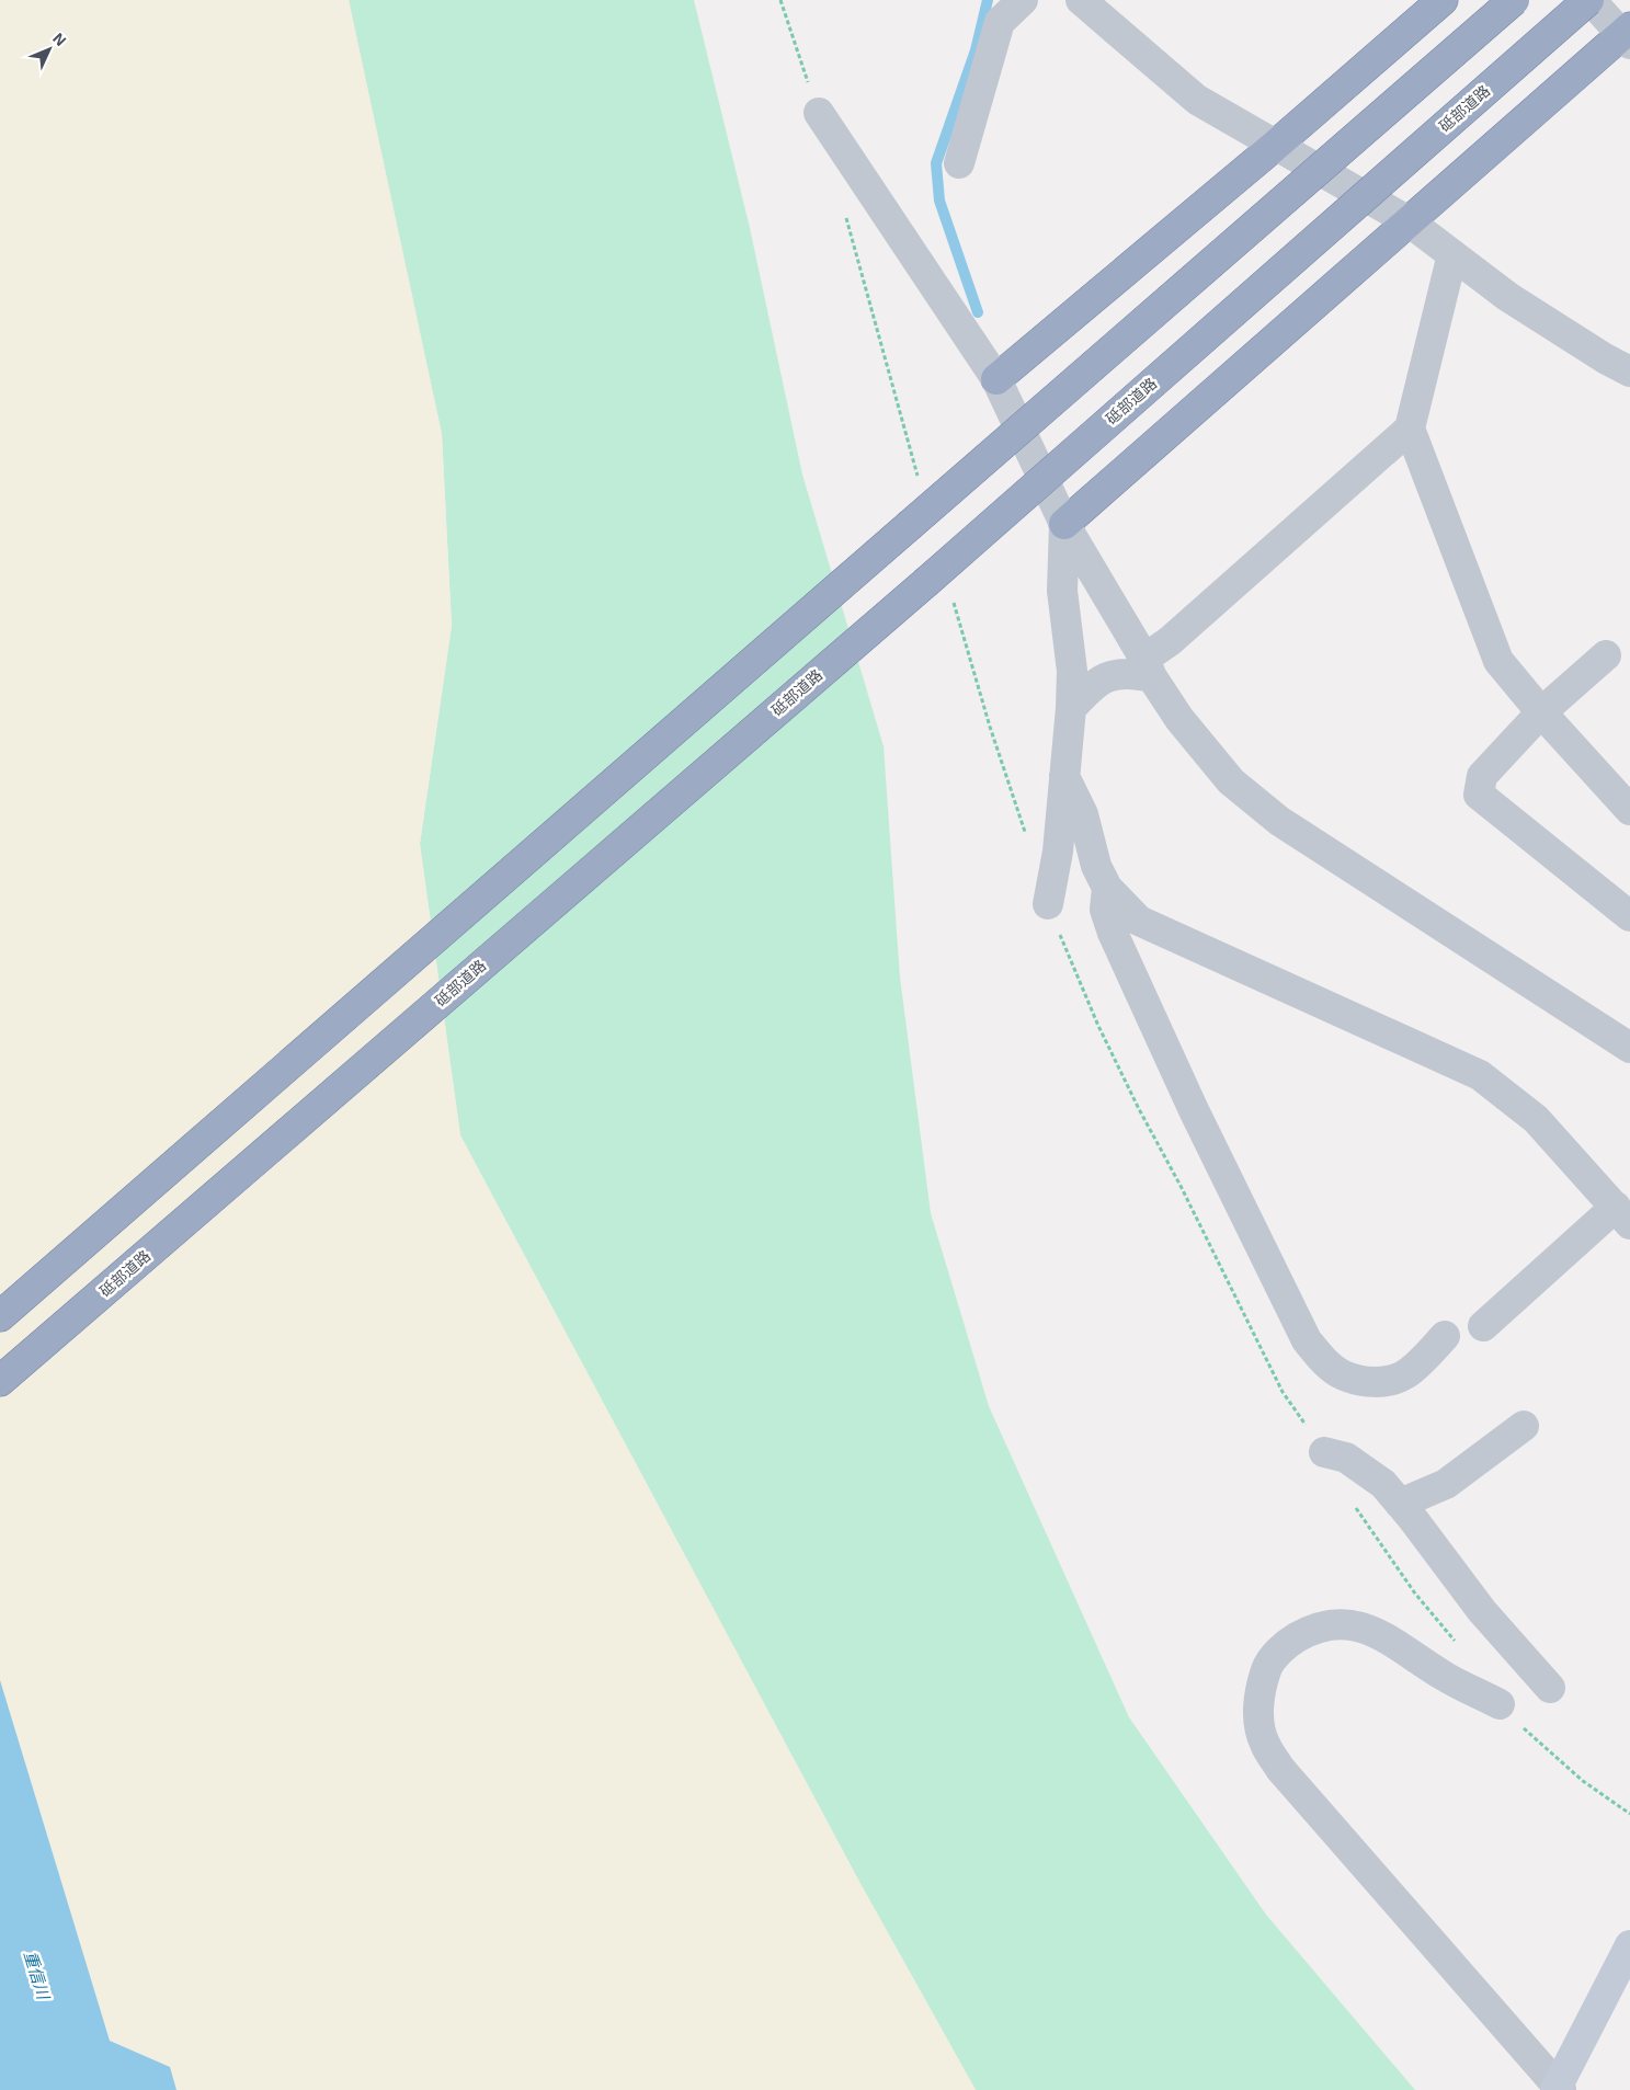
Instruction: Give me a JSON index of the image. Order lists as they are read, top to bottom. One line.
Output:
{"streets":{"highway":["砥部道路"]},"water":["重信川"],"north":"top right"}
